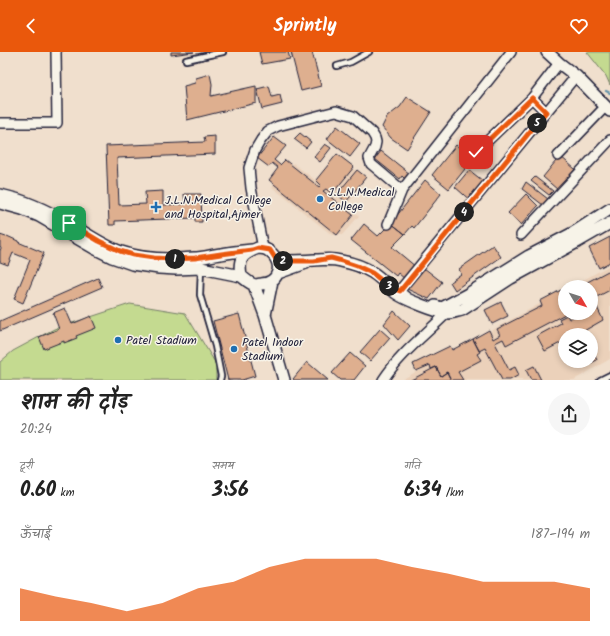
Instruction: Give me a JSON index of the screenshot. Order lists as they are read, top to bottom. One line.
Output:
{"places":{"other":["J.L.N.Medical College","Patel Stadium","Patel Indoor Stadium"],"health":["J.L.N.Medical College and Hospital,Ajmer"]},"north":"bottom right","page":{"header":"Sprintly","pins":["5","4","1","2","3"],"heading":["शाम की दौड़","20:24"],"stats":[["दूरी","0.60 km"],["समय","3:56"],["गति","6:34 /km"]],"chart":["ऊँचाई","187–194 m"]}}
